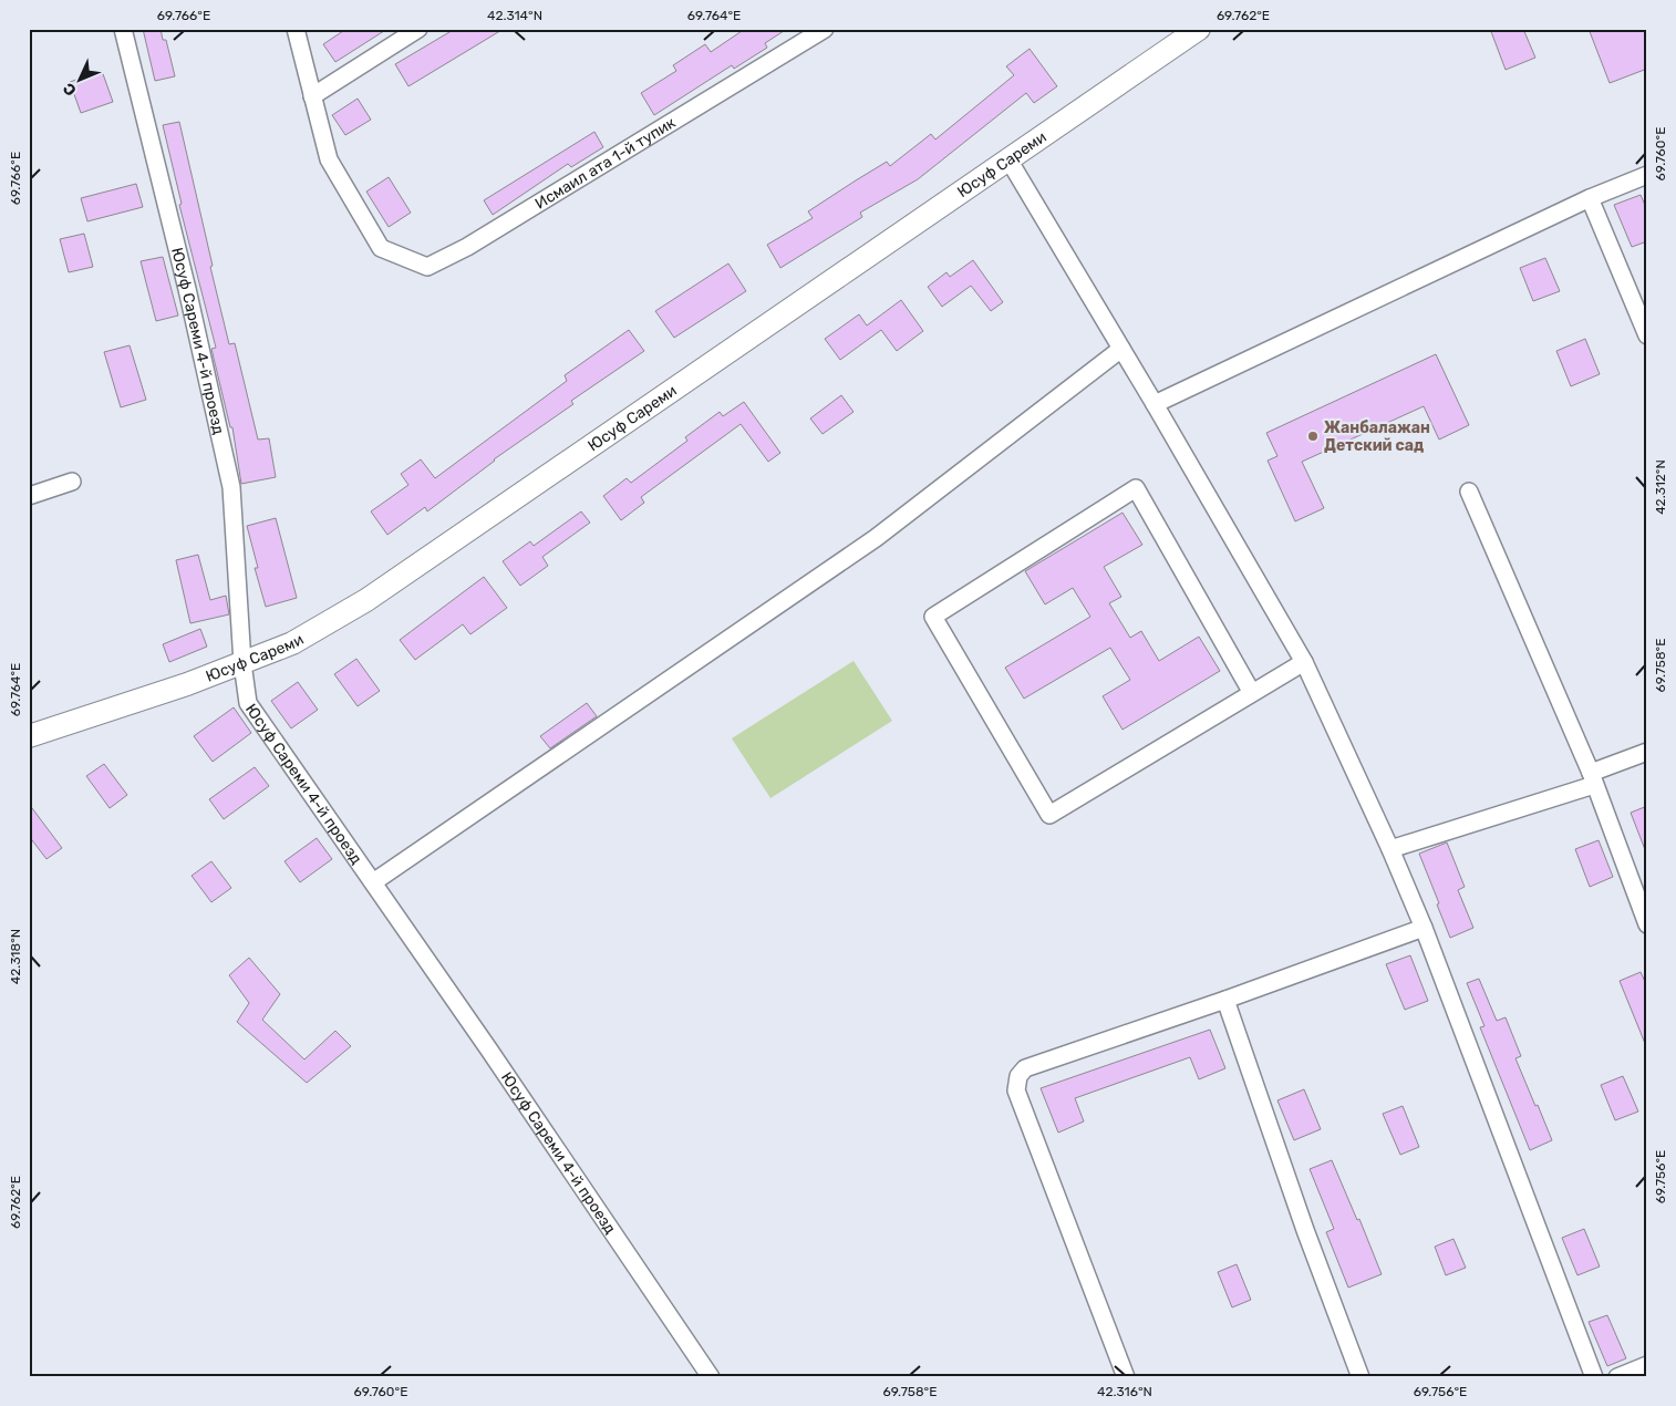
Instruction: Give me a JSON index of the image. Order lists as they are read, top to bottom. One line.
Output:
{"streets":{"main road":["Юсуф Сареми"],"street":["Исмаил ата 1-й тупик","Юсуф Сареми 4-й проезд"]},"crossings":[["Юсуф Сареми","Юсуф Сареми 4-й проезд"]],"places":["Жанбалажан Детский сад"],"north":"bottom left","coordinates":["69.766°E","42.314°N","69.764°E","69.762°E","69.760°E","42.312°N","69.758°E","42.318°N","69.756°E","42.316°N"]}
